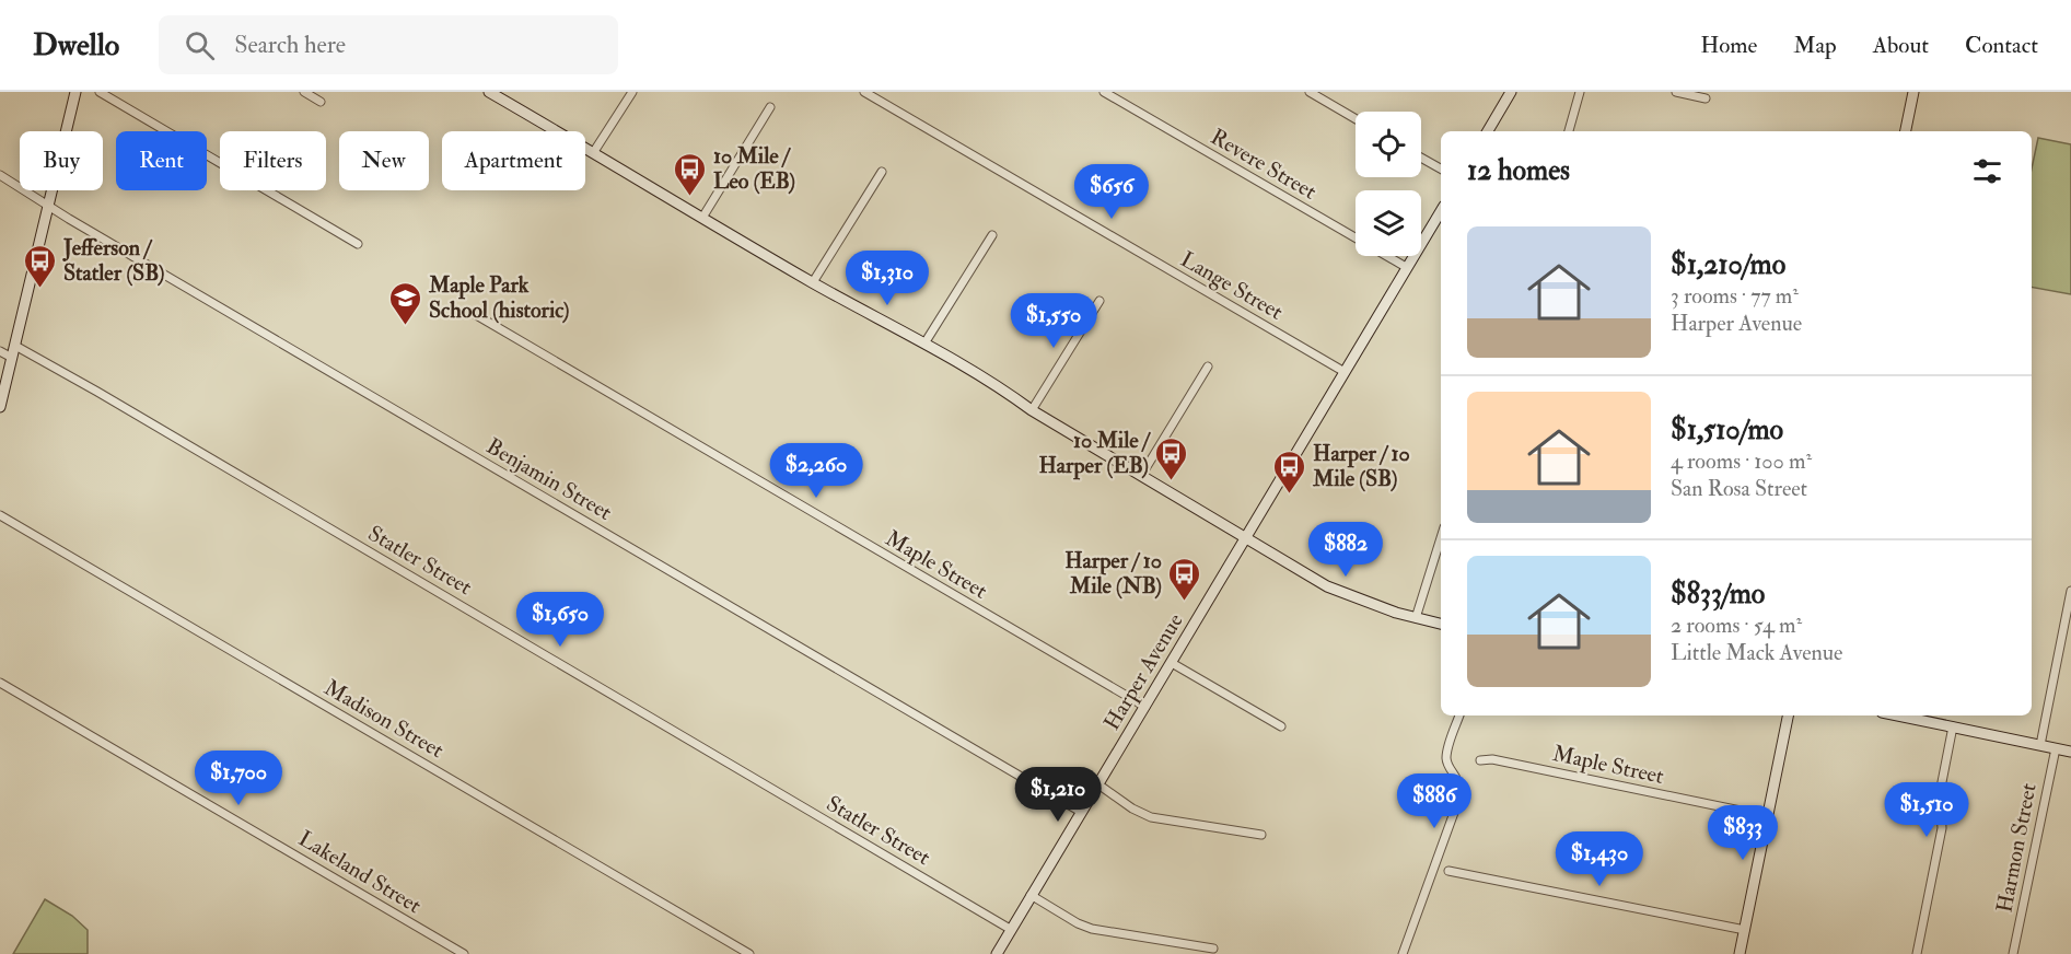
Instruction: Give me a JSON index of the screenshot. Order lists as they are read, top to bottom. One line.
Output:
{"streets":{"main road":["Harper Avenue"],"street":["Revere Street","Lange Street","Benjamin Street","Statler Street","Maple Street","Madison Street","Harmon Street","Lakeland Street"]},"crossings":[["Revere Street","Harper Avenue"],["Lange Street","Harper Avenue"],["Benjamin Street","Harper Avenue"],["Statler Street","Harper Avenue"],["Maple Street","Harper Avenue"]],"places":{"bus stop":["10 Mile / Leo (EB)","Jefferson / Statler (SB)","10 Mile / Harper (EB)","Harper / 10 Mile (SB)","Harper / 10 Mile (NB)"],"school or university":["Maple Park School (historic)"]},"page":{"header":"Dwello","search":"Search here","nav":["Home","Map","About","Contact"],"chip":["Buy","Rent","Filters","New","Apartment"],"heading":"12 homes","price":["$656","$1,310","$1,550","$2,260","$882","$1,650","$1,700","$1,210","$886","$1,510","$833","$1,430"],"list":[{"name":"$1,210/mo","note":"3 rooms · 77 m² · Harper Avenue"},{"name":"$1,510/mo","note":"4 rooms · 100 m² · San Rosa Street"},{"name":"$833/mo","note":"2 rooms · 54 m² · Little Mack Avenue"}]}}
